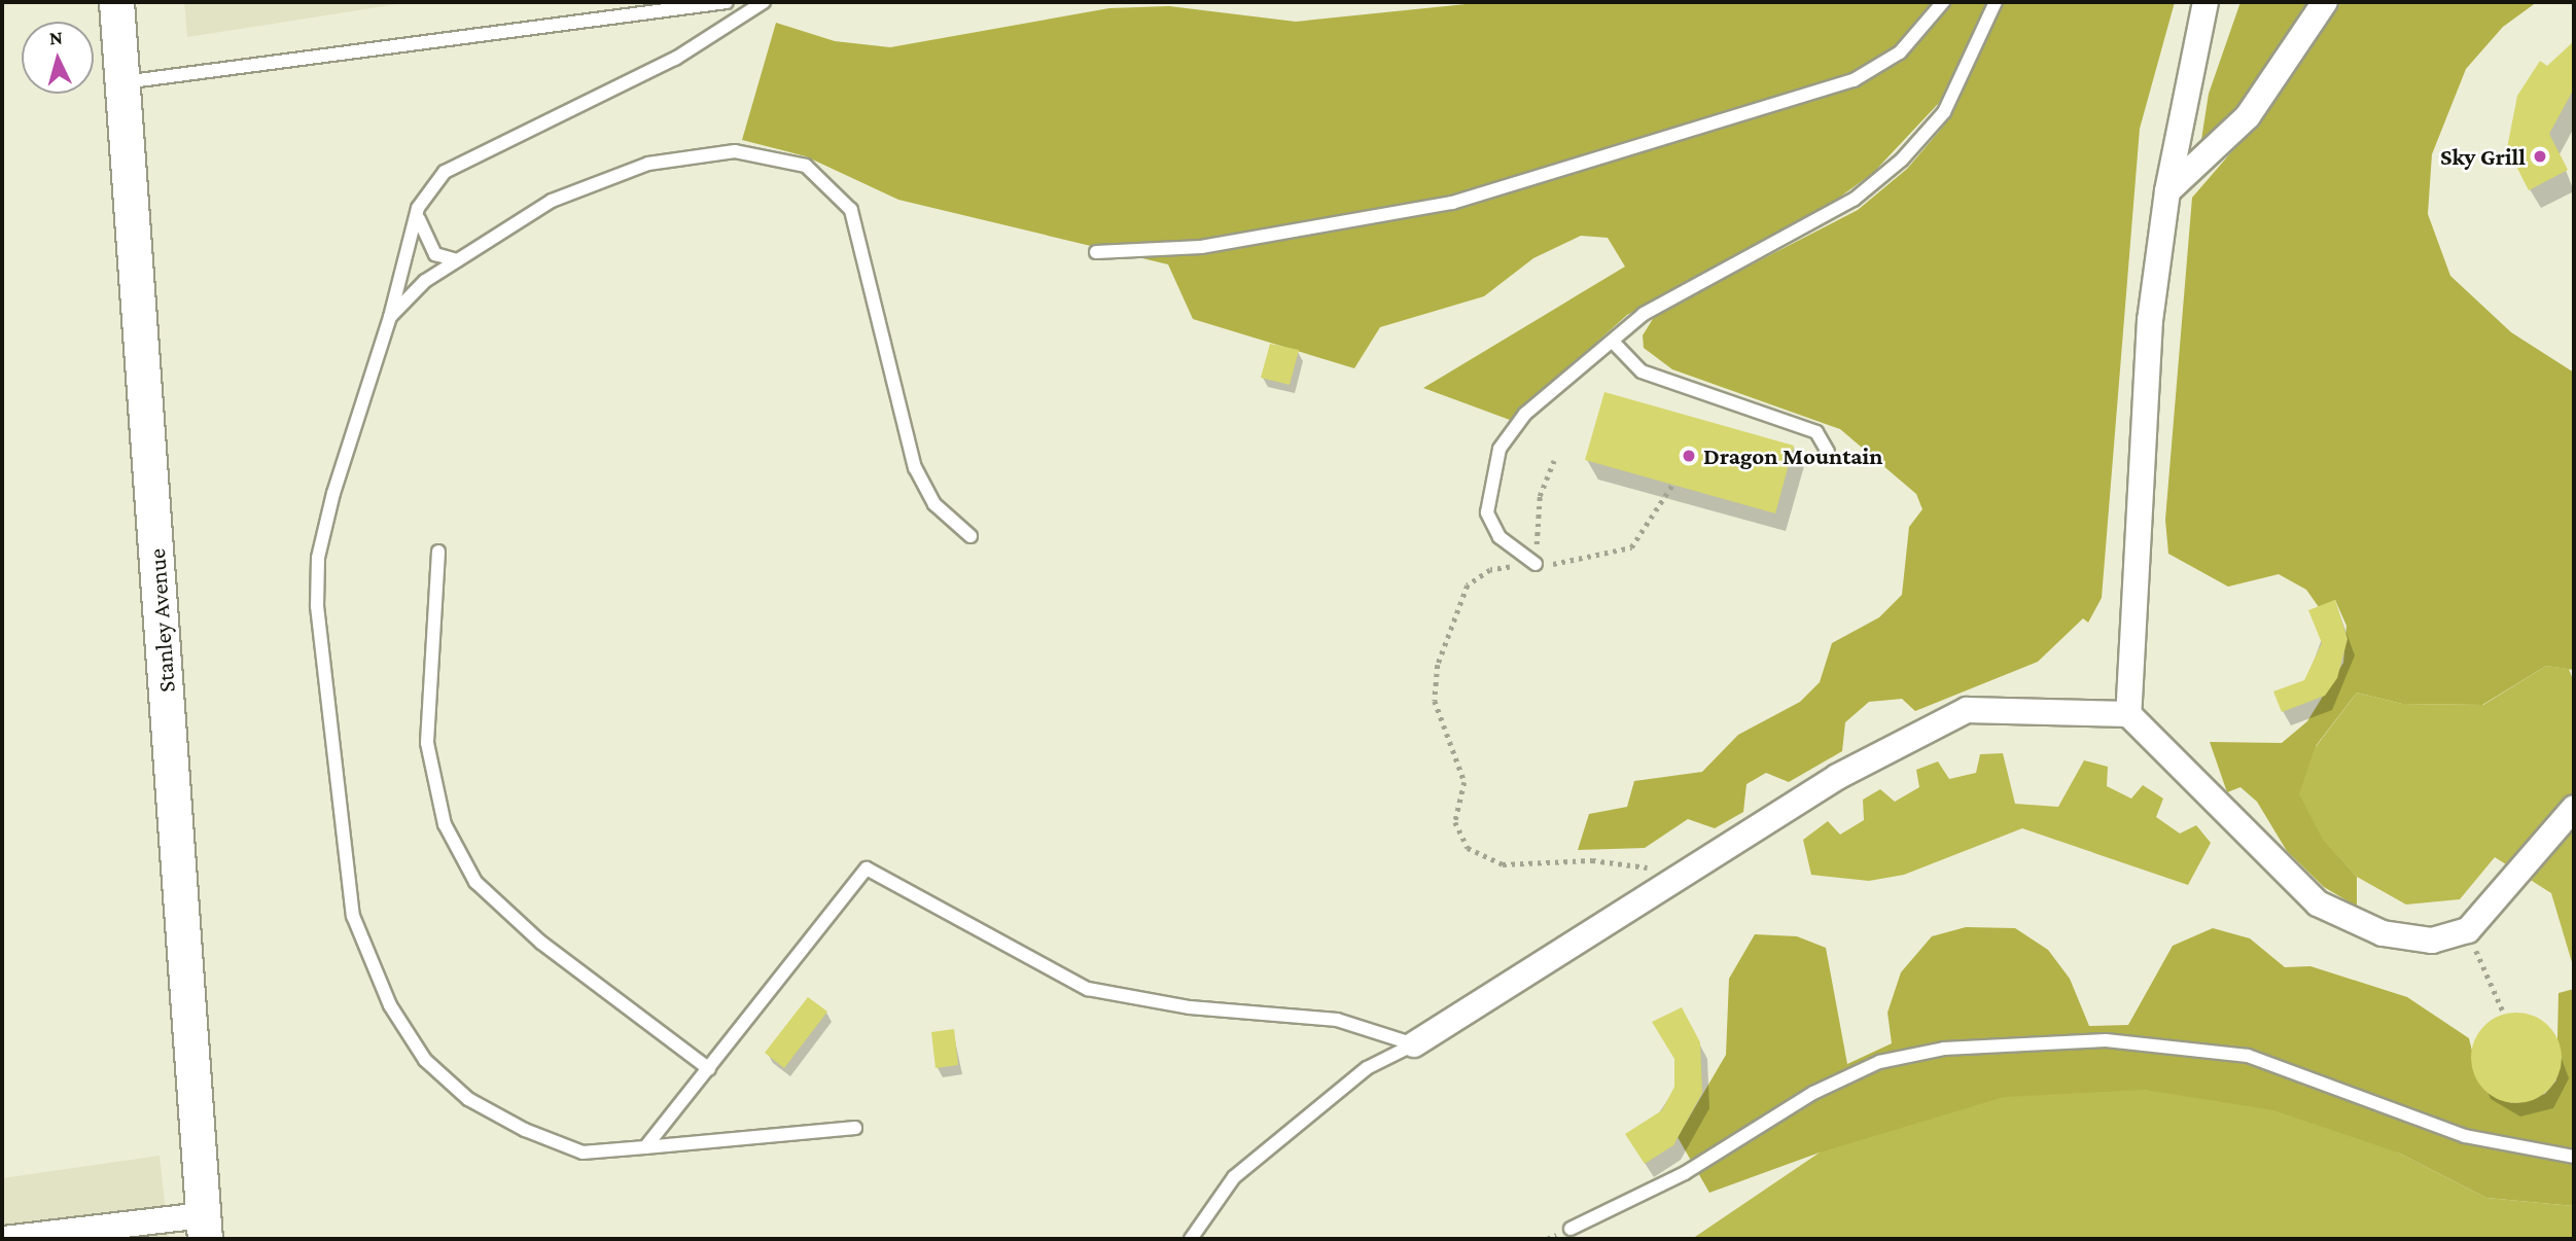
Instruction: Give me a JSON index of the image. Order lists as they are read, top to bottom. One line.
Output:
{"streets":{"main road":["Stanley Avenue"]},"places":["Sky Grill","Dragon Mountain"],"north":"top"}
